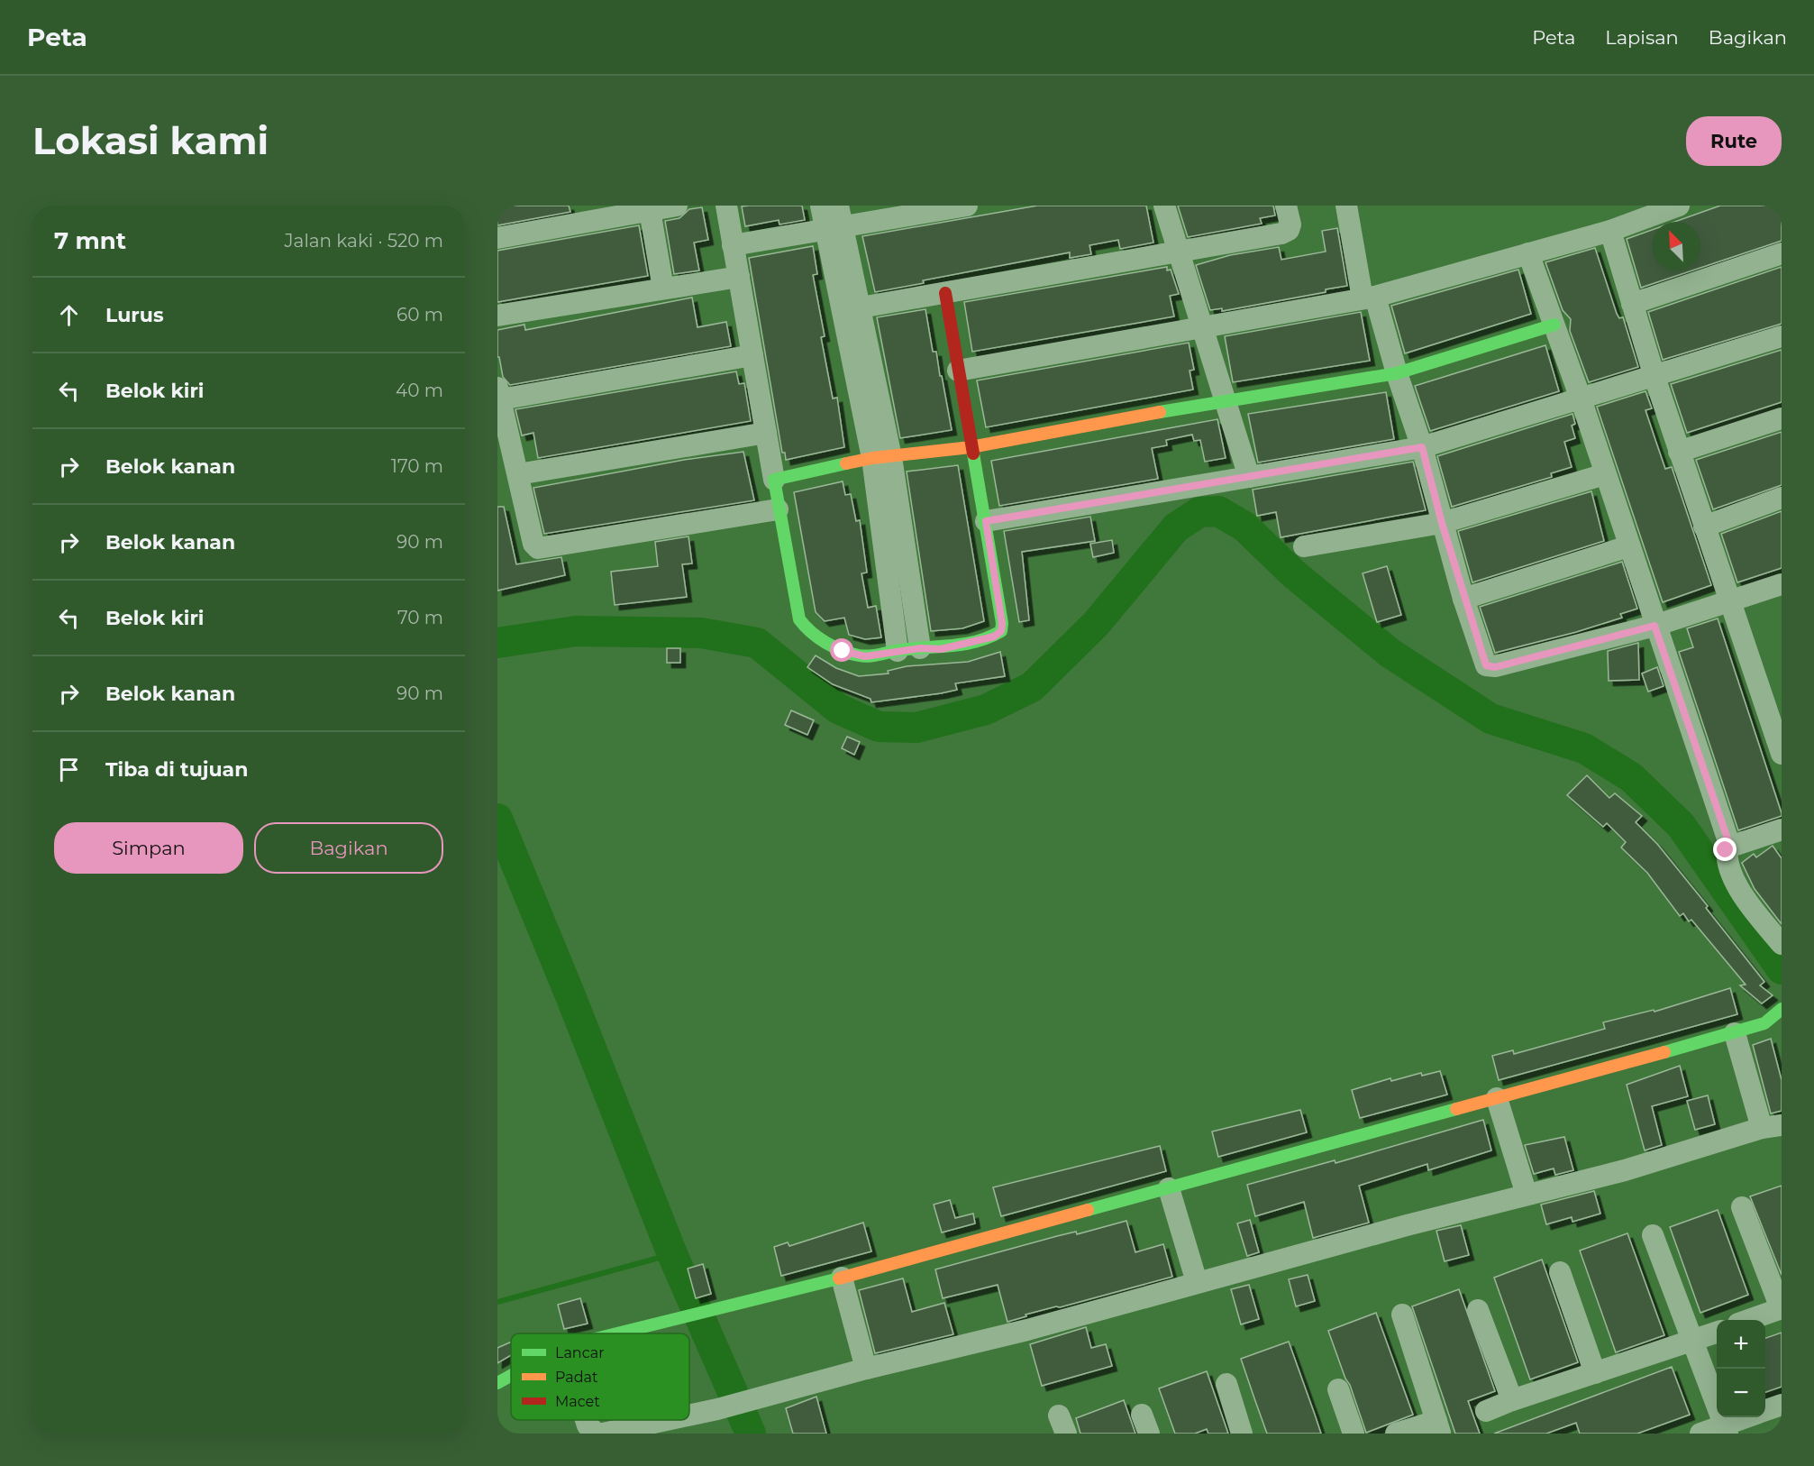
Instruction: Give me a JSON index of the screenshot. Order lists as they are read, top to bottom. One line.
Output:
{"legend":["Lancar","Padat","Macet"],"north":"top left","page":{"header":"Peta","nav":["Peta","Lapisan","Bagikan"],"buttons":["Rute",["Simpan","Bagikan"]],"title":"Lokasi kami","heading":["7 mnt","Jalan kaki · 520 m"],"list":[["Lurus","60 m"],["Belok kiri","40 m"],["Belok kanan","170 m"],["Belok kanan","90 m"],["Belok kiri","70 m"],["Belok kanan","90 m"],"Tiba di tujuan"],"map_buttons":["+","−"]}}
